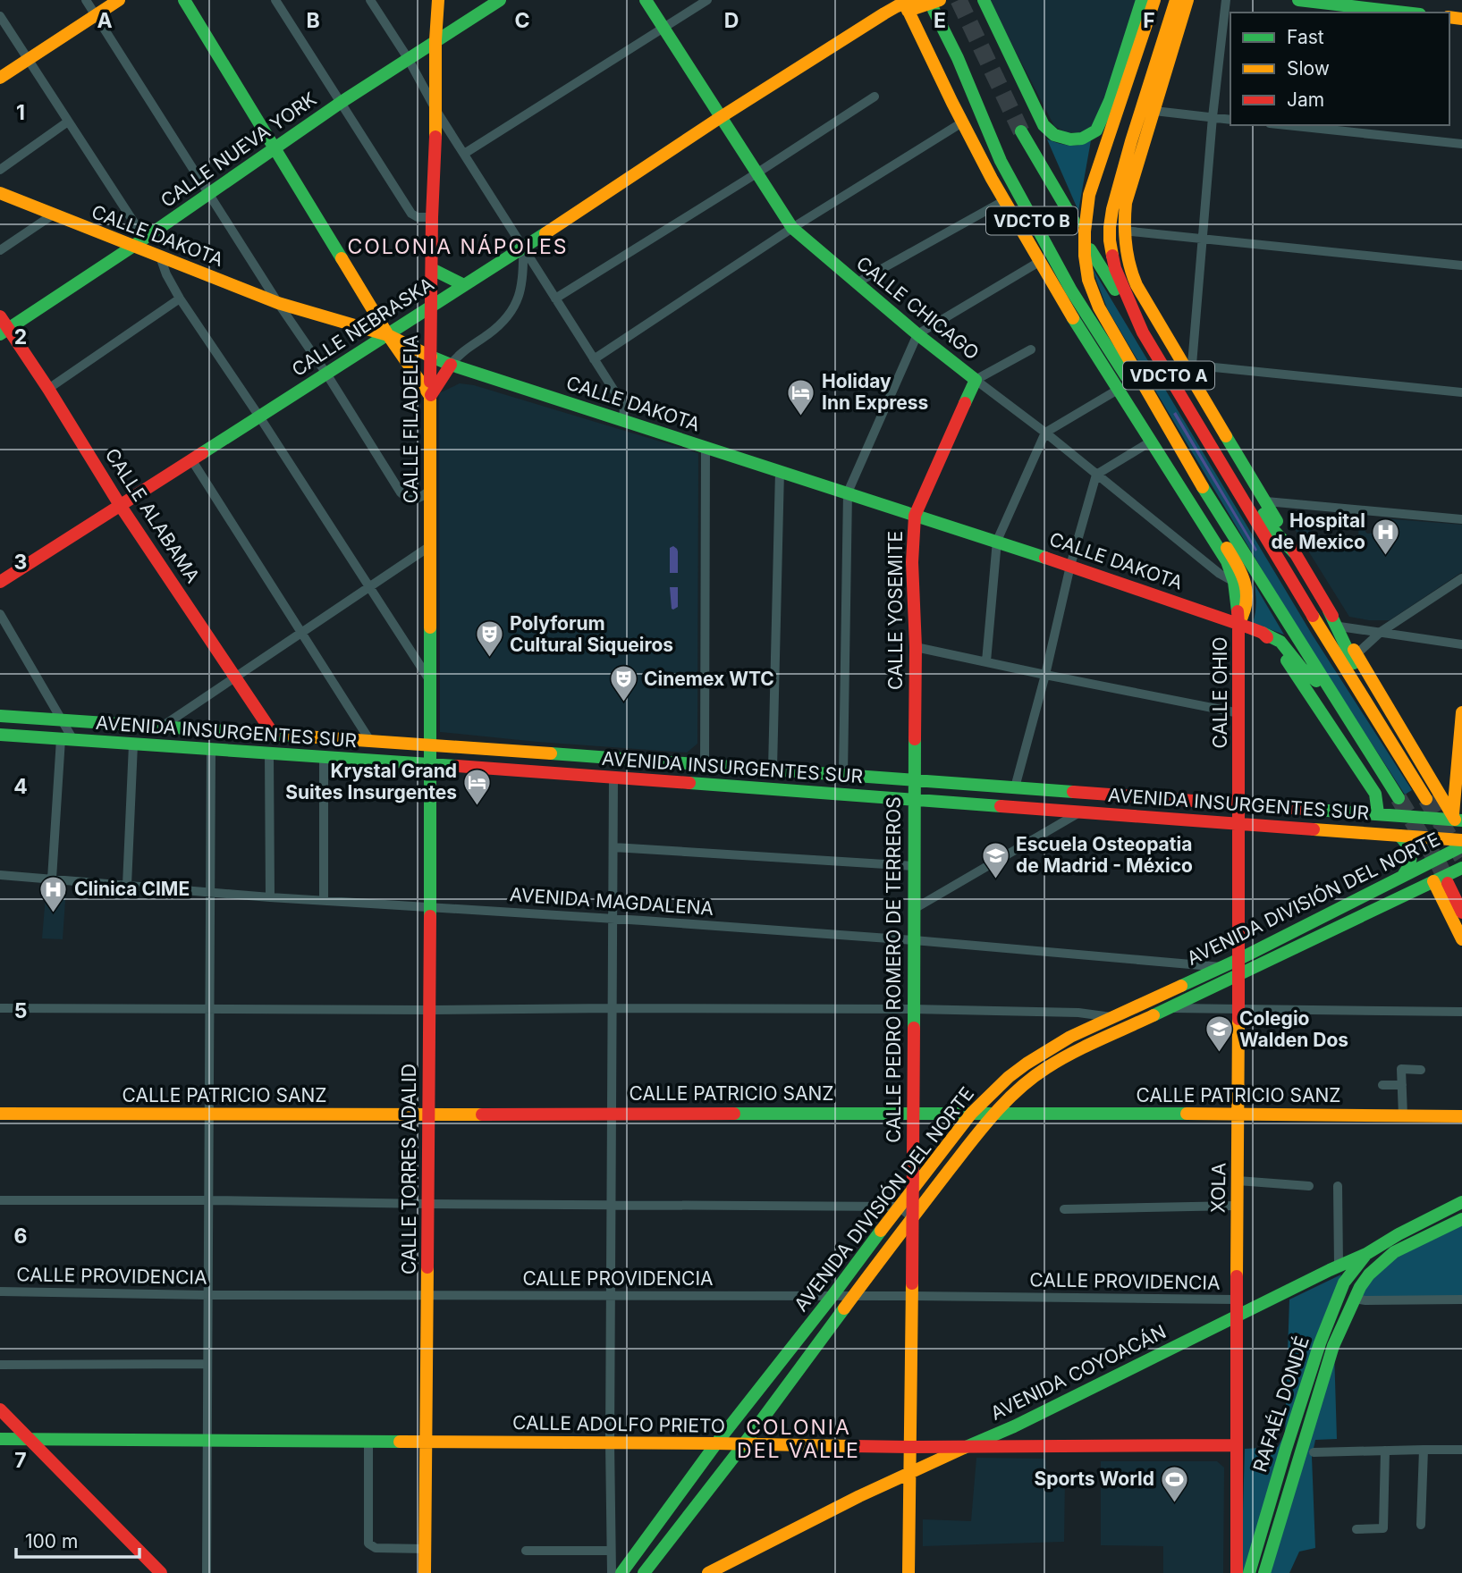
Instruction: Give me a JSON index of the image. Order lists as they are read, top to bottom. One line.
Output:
{"streets":{"main road":["CALLE NUEVA YORK","VDCTO B","CALLE DAKOTA","CALLE CHICAGO","CALLE NEBRASKA","VDCTO A","CALLE FILADELFIA","CALLE ALABAMA","CALLE YOSEMITE","CALLE OHIO","AVENIDA INSURGENTES SUR","AVENIDA DIVISIÓN DEL NORTE","CALLE PEDRO ROMERO DE TERREROS","CALLE PATRICIO SANZ","CALLE TORRES ADALID","XOLA","AVENIDA COYOACÁN","RAFAÉL DONDÉ","CALLE ADOLFO PRIETO"],"street":["AVENIDA MAGDALENA","CALLE PROVIDENCIA"]},"crossings":[["CALLE NUEVA YORK","CALLE DAKOTA"],["CALLE NUEVA YORK","CALLE FILADELFIA"],["CALLE NUEVA YORK","CALLE ALABAMA"],["VDCTO B","CALLE NEBRASKA"],["VDCTO B","VDCTO A"],["CALLE DAKOTA","CALLE NEBRASKA"],["CALLE DAKOTA","CALLE FILADELFIA"],["CALLE DAKOTA","CALLE YOSEMITE"],["CALLE DAKOTA","CALLE OHIO"],["CALLE CHICAGO","CALLE NEBRASKA"],["CALLE CHICAGO","CALLE YOSEMITE"],["CALLE CHICAGO","CALLE OHIO"],["CALLE NEBRASKA","CALLE FILADELFIA"],["CALLE NEBRASKA","CALLE ALABAMA"],["CALLE NEBRASKA","CALLE OHIO"],["CALLE FILADELFIA","AVENIDA INSURGENTES SUR"],["CALLE FILADELFIA","CALLE TORRES ADALID"],["CALLE ALABAMA","AVENIDA INSURGENTES SUR"],["CALLE YOSEMITE","AVENIDA INSURGENTES SUR"],["CALLE YOSEMITE","CALLE PEDRO ROMERO DE TERREROS"],["CALLE OHIO","AVENIDA INSURGENTES SUR"],["CALLE OHIO","XOLA"],["AVENIDA INSURGENTES SUR","CALLE PEDRO ROMERO DE TERREROS"],["AVENIDA INSURGENTES SUR","CALLE TORRES ADALID"],["AVENIDA INSURGENTES SUR","XOLA"],["AVENIDA DIVISIÓN DEL NORTE","AVENIDA MAGDALENA"],["AVENIDA DIVISIÓN DEL NORTE","CALLE PEDRO ROMERO DE TERREROS"],["AVENIDA DIVISIÓN DEL NORTE","CALLE PATRICIO SANZ"],["AVENIDA DIVISIÓN DEL NORTE","XOLA"],["AVENIDA DIVISIÓN DEL NORTE","CALLE PROVIDENCIA"],["AVENIDA DIVISIÓN DEL NORTE","CALLE ADOLFO PRIETO"],["AVENIDA MAGDALENA","CALLE PEDRO ROMERO DE TERREROS"],["AVENIDA MAGDALENA","CALLE TORRES ADALID"],["CALLE PEDRO ROMERO DE TERREROS","CALLE PATRICIO SANZ"],["CALLE PEDRO ROMERO DE TERREROS","CALLE PROVIDENCIA"],["CALLE PEDRO ROMERO DE TERREROS","AVENIDA COYOACÁN"],["CALLE PEDRO ROMERO DE TERREROS","CALLE ADOLFO PRIETO"],["CALLE PATRICIO SANZ","CALLE TORRES ADALID"],["CALLE PATRICIO SANZ","XOLA"],["CALLE TORRES ADALID","CALLE PROVIDENCIA"],["CALLE TORRES ADALID","CALLE ADOLFO PRIETO"],["XOLA","CALLE PROVIDENCIA"],["XOLA","AVENIDA COYOACÁN"],["XOLA","CALLE ADOLFO PRIETO"],["AVENIDA COYOACÁN","RAFAÉL DONDÉ"],["AVENIDA COYOACÁN","CALLE ADOLFO PRIETO"]],"districts":["COLONIA NÁPOLES","COLONIA DEL VALLE"],"places":{"hotel":["Holiday Inn Express","Krystal Grand Suites Insurgentes"],"hospital":["Hospital de Mexico","Clinica CIME"],"theatre":["Polyforum Cultural Siqueiros","Cinemex WTC"],"school or university":["Escuela Osteopatia de Madrid - México","Colegio Walden Dos"],"sports":["Sports World"]},"legend":["Fast","Slow","Jam"],"scale_bar":"100 m","grid":{"columns":["A","B","C","D","E","F"],"rows":["1","2","3","4","5","6","7"]}}
